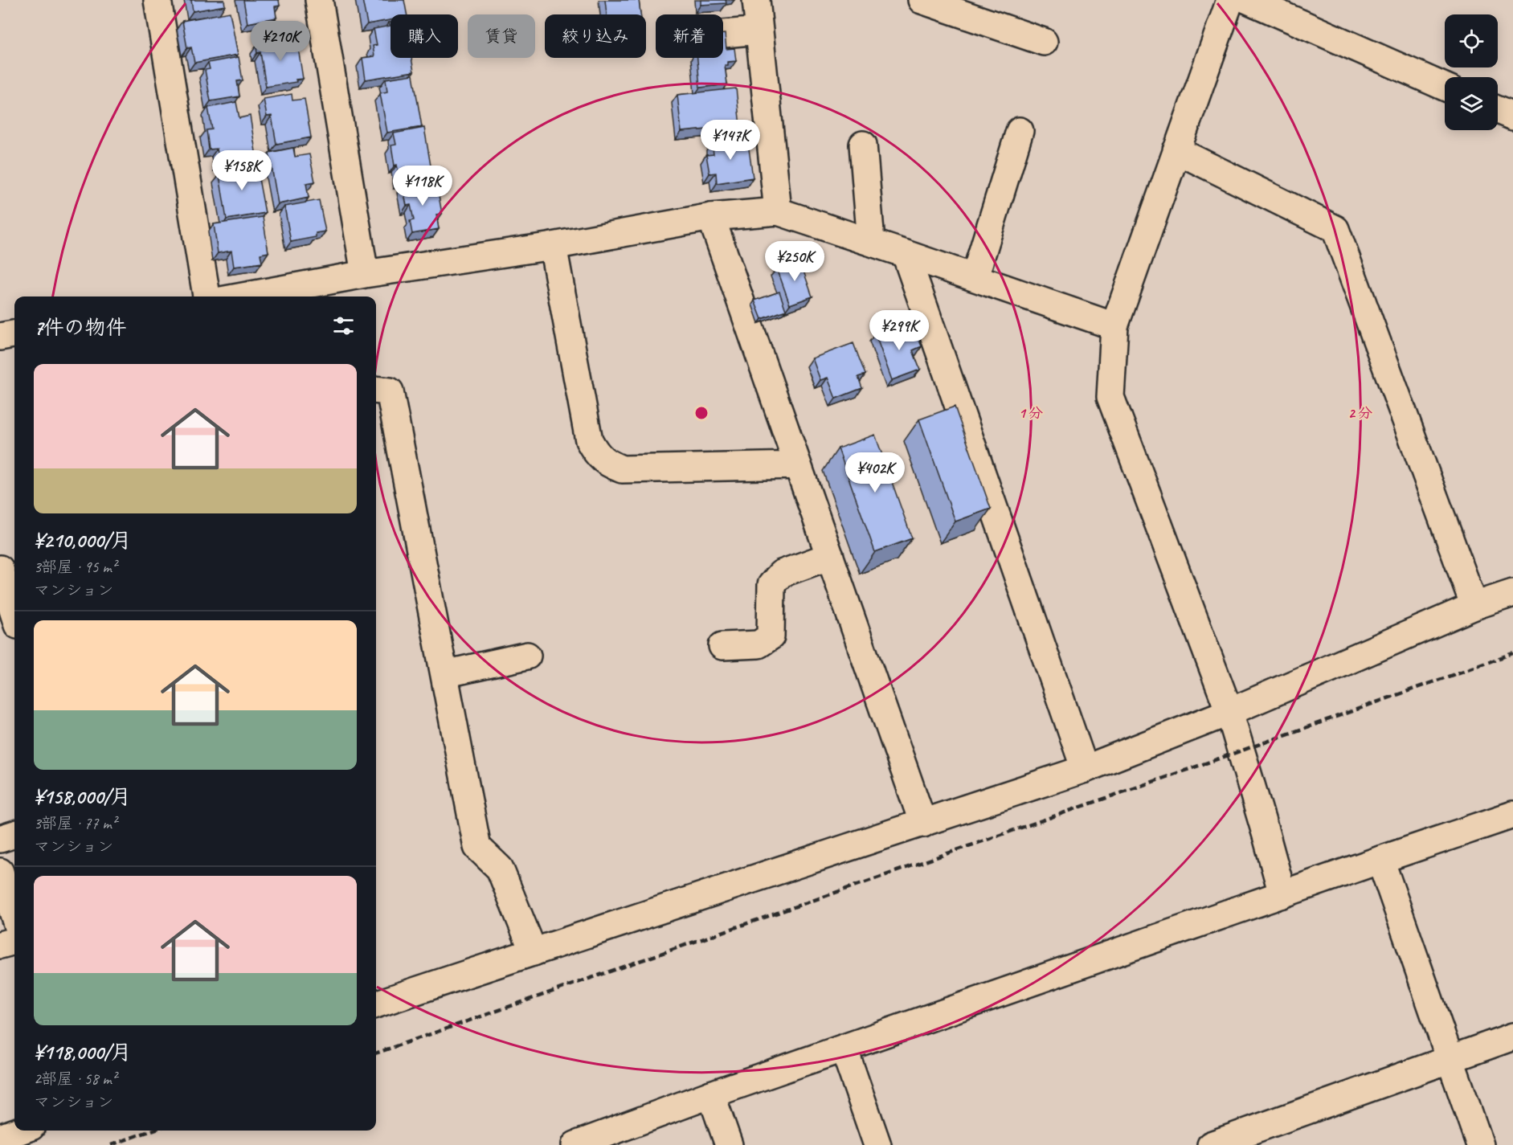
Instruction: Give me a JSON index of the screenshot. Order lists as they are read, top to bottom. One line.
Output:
{"page":{"chip":["購入","賃貸","絞り込み","新着"],"price":["¥210K","¥147K","¥158K","¥118K","¥250K","¥299K","¥402K"],"heading":"7件の物件","list":[{"name":"¥210,000/月","note":"3部屋 · 95 m² · マンション"},{"name":"¥158,000/月","note":"3部屋 · 77 m² · マンション"},{"name":"¥118,000/月","note":"2部屋 · 58 m² · マンション"}]},"rings":["1 分","2 分"]}
